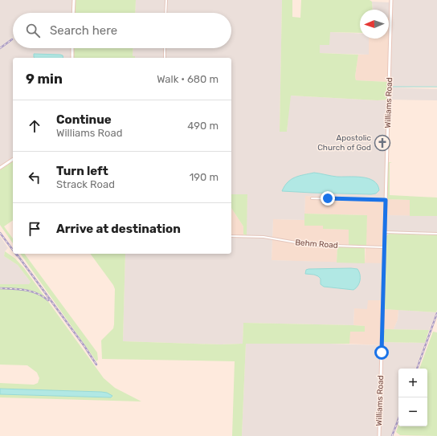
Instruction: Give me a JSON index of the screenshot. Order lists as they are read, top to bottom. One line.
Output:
{"streets":{"main road":["Williams Road"],"street":["Behm Road"]},"crossings":[["Williams Road","Behm Road"]],"places":{"church":["Apostolic Church of God"]},"north":"left","page":{"search":"Search here","heading":["9 min","Walk · 680 m"],"list":[["Continue","Williams Road","490 m"],["Turn left","Strack Road","190 m"],"Arrive at destination"],"map_buttons":["+","−"]}}
